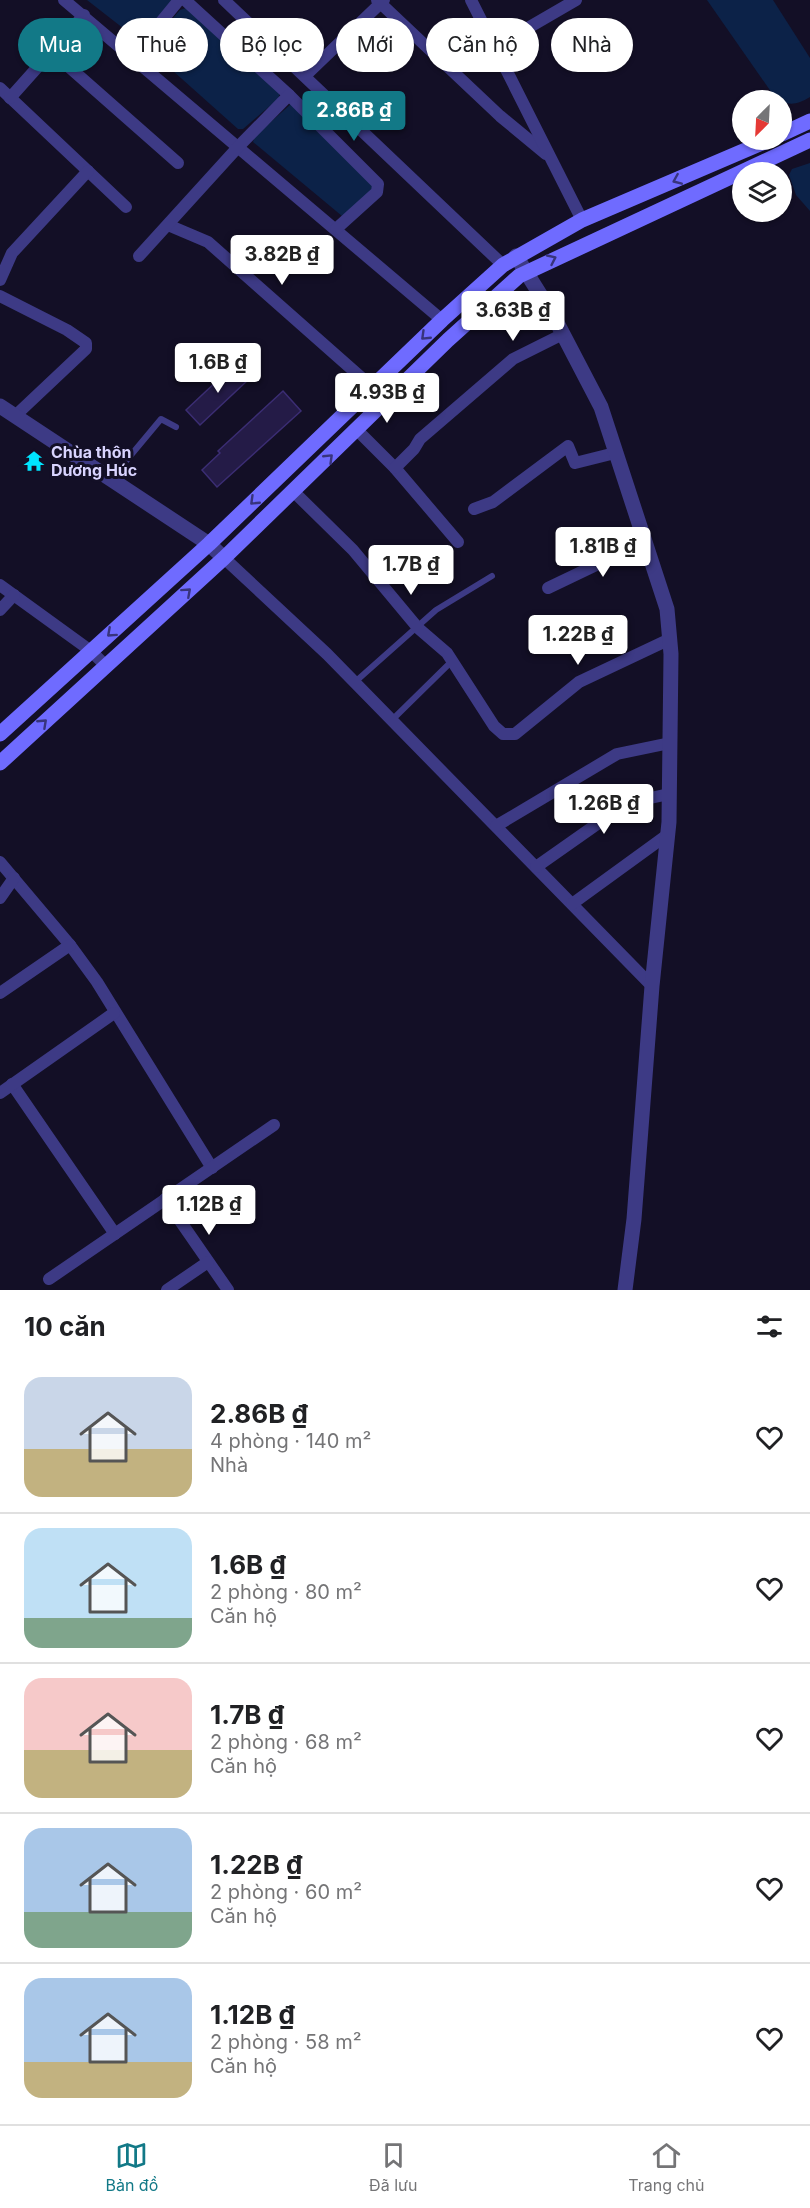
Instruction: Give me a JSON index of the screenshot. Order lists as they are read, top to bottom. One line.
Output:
{"places":{"temple":["Chùa thôn Dương Húc"]},"north":"bottom left","page":{"chip":["Mua","Thuê","Bộ lọc","Mới","Căn hộ","Nhà"],"price":["2.86B ₫","3.82B ₫","3.63B ₫","1.6B ₫","4.93B ₫","1.81B ₫","1.7B ₫","1.22B ₫","1.26B ₫","1.12B ₫"],"heading":"10 căn","list":[{"name":"2.86B ₫","note":"4 phòng · 140 m² · Nhà"},{"name":"1.6B ₫","note":"2 phòng · 80 m² · Căn hộ"},{"name":"1.7B ₫","note":"2 phòng · 68 m² · Căn hộ"},{"name":"1.22B ₫","note":"2 phòng · 60 m² · Căn hộ"},{"name":"1.12B ₫","note":"2 phòng · 58 m² · Căn hộ"}],"tabs":["Bản đồ","Đã lưu","Trang chủ"]}}
